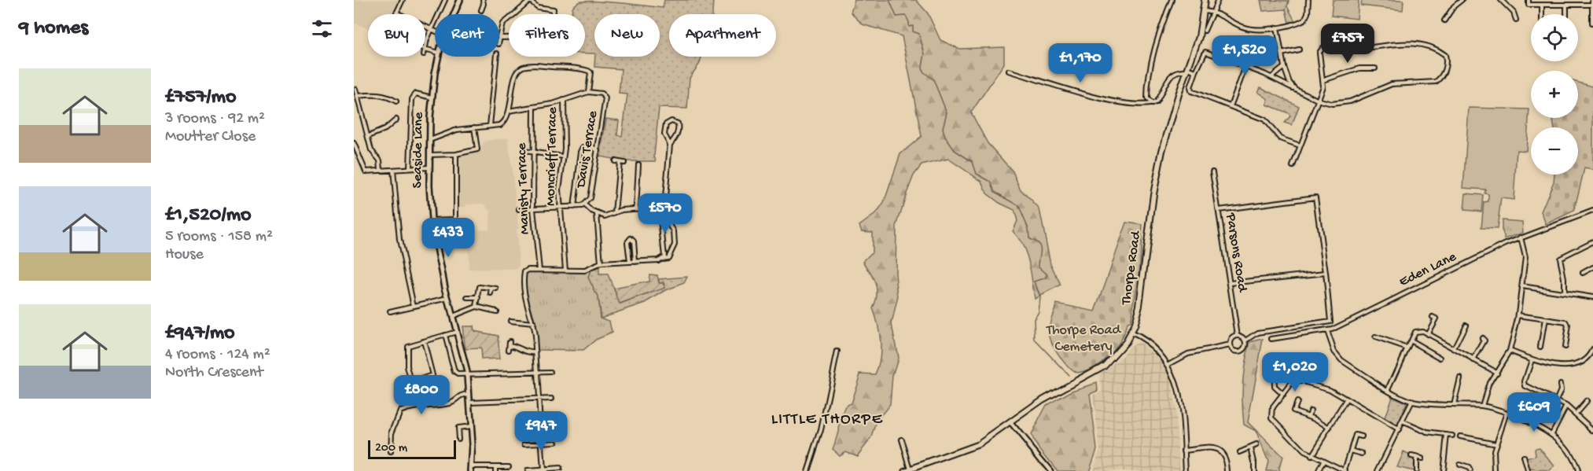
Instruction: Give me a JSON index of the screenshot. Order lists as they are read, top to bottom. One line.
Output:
{"streets":{"main road":["Seaside Lane","Thorpe Road"],"street":["Davis Terrace","Moncrieff Terrace","Manisty Terrace","Parsons Road","Eden Lane"]},"districts":["LITTLE THORPE"],"parks":["Thorpe Road Cemetery"],"scale_bar":"200 m","page":{"heading":"9 homes","map_buttons":["+","−"],"chip":["Buy","Rent","Filters","New","Apartment"],"price":["£757","£1,520","£1,170","£570","£433","£1,020","£800","£609","£947"],"list":[{"name":"£757/mo","note":"3 rooms · 92 m² · Moutter Close"},{"name":"£1,520/mo","note":"5 rooms · 158 m² · House"},{"name":"£947/mo","note":"4 rooms · 124 m² · North Crescent"}],"scale":"200 m"}}
